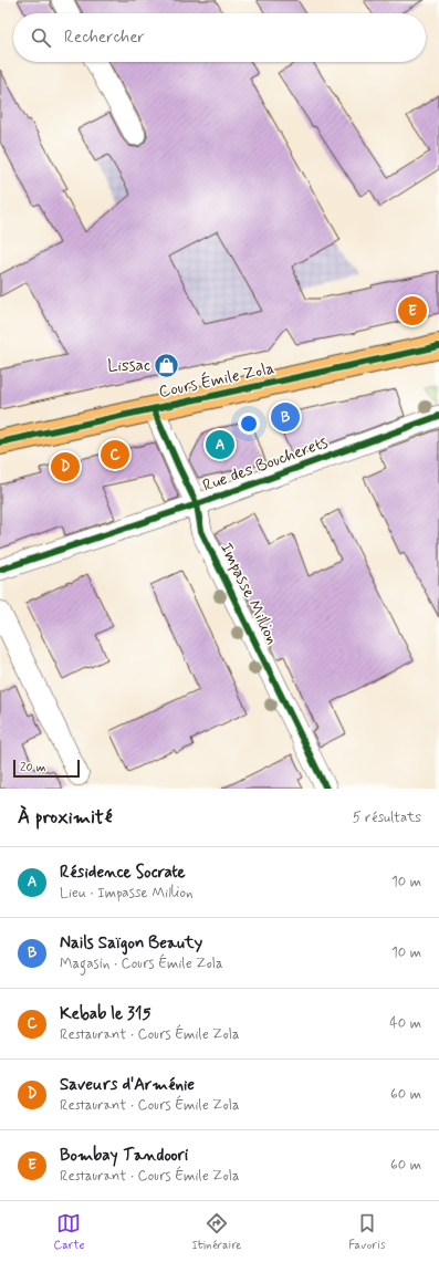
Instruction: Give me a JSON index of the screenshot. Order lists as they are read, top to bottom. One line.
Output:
{"streets":{"main road":["Cours Émile Zola"],"street":["Rue des Boucherets","Impasse Million"]},"crossings":[["Cours Émile Zola","Impasse Million"],["Rue des Boucherets","Impasse Million"]],"places":{"shop":["Lissac"]},"scale_bar":"20 m","page":{"search":"Rechercher","pins":["E","B","A","C","D"],"scale":"20 m","heading":["À proximité","5 résultats"],"list":[{"mark":"A","name":"Résidence Socrate","note":"Lieu · Impasse Million","value":"10 m"},{"mark":"B","name":"Nails Saïgon Beauty","note":"Magasin · Cours Émile Zola","value":"10 m"},{"mark":"C","name":"Kebab le 315","note":"Restaurant · Cours Émile Zola","value":"40 m"},{"mark":"D","name":"Saveurs d'Arménie","note":"Restaurant · Cours Émile Zola","value":"60 m"},{"mark":"E","name":"Bombay Tandoori","note":"Restaurant · Cours Émile Zola","value":"60 m"}],"nav":["Carte","Itinéraire","Favoris"]}}
